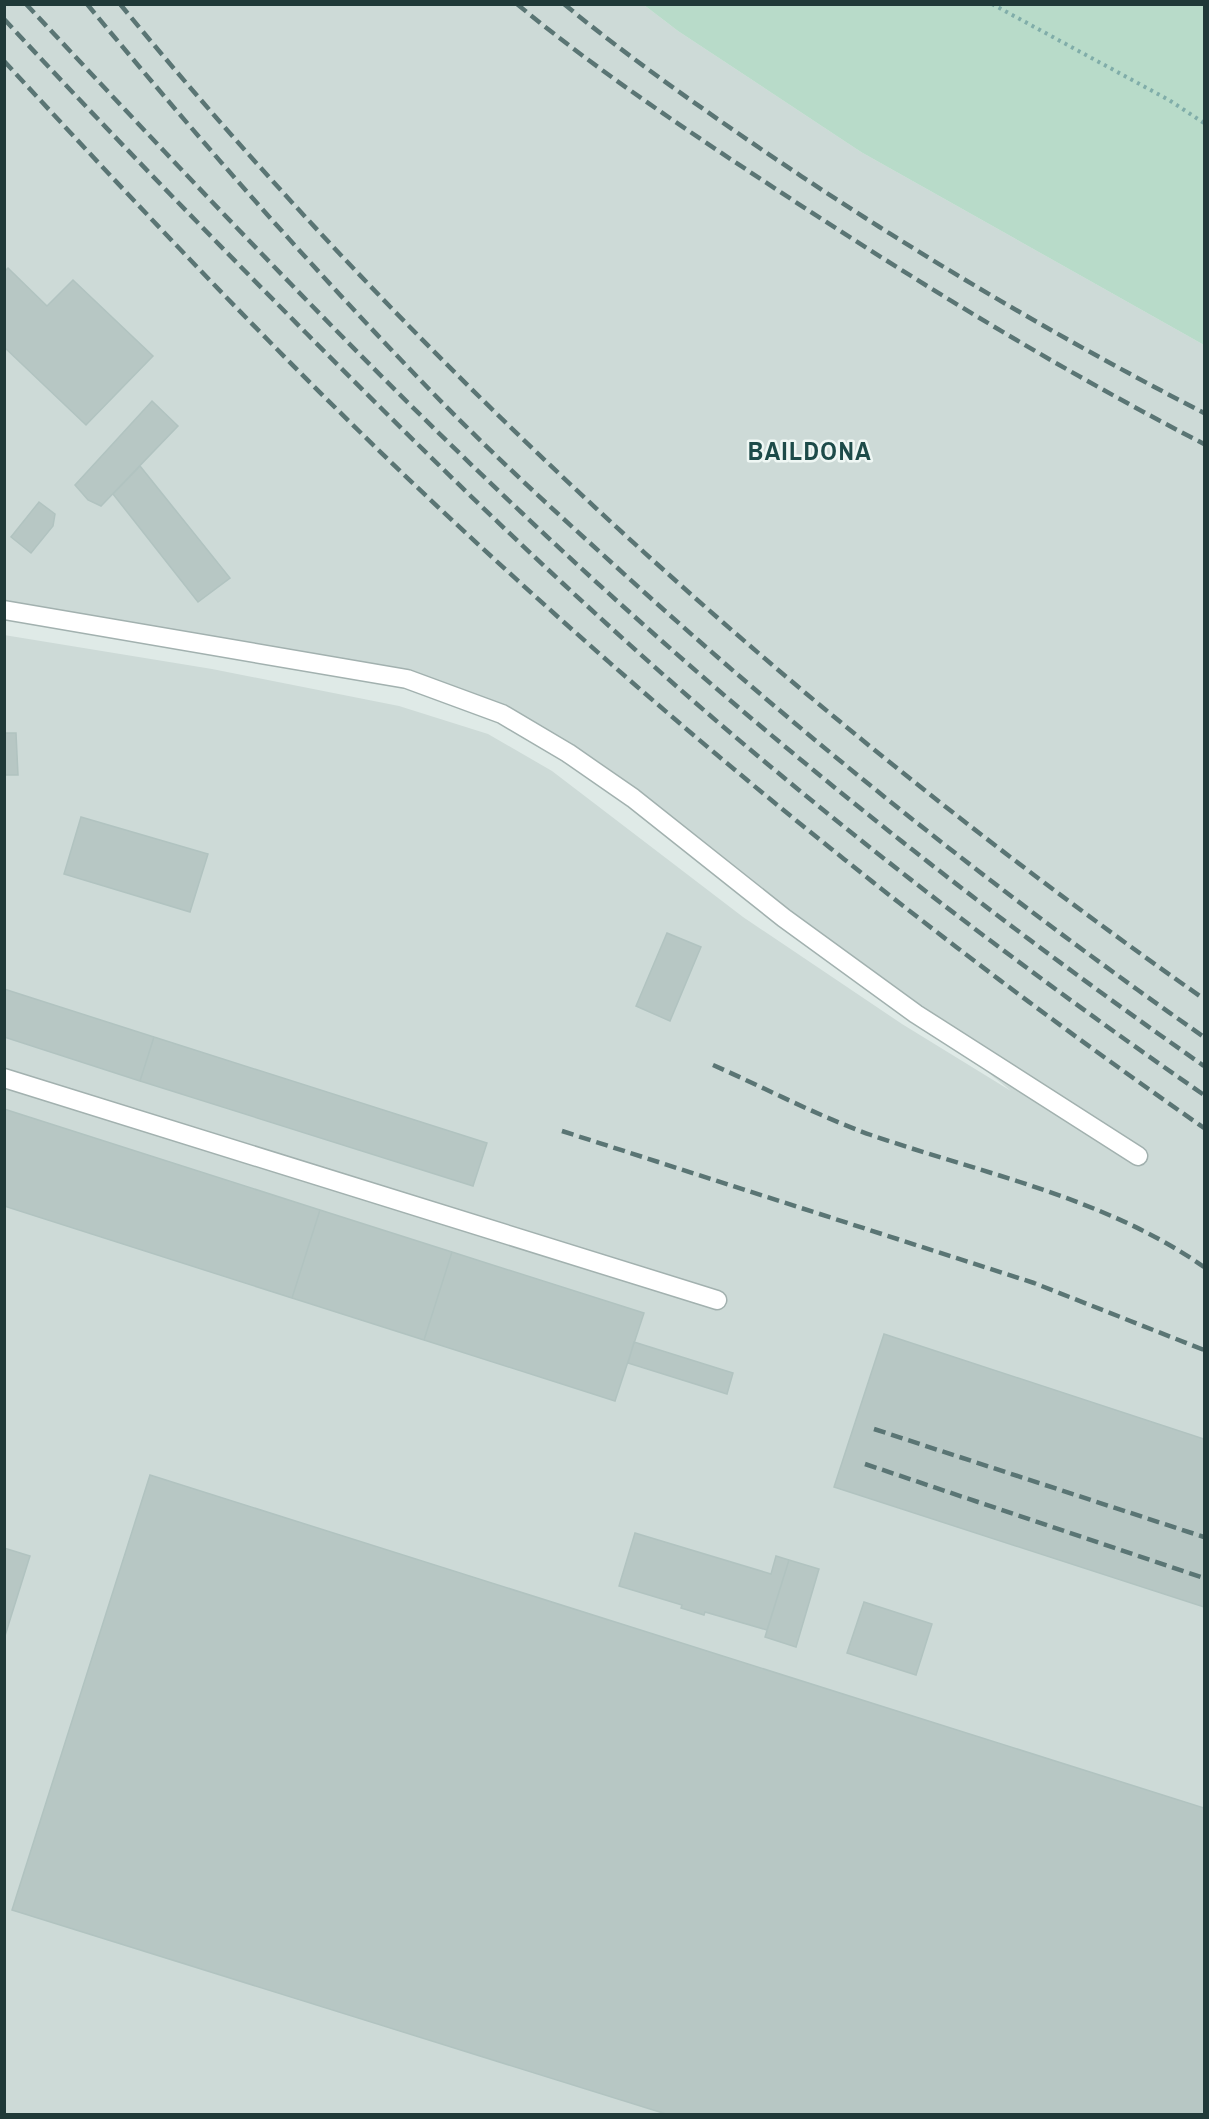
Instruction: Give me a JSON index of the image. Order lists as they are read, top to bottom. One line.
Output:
{"districts":["BAILDONA"]}
